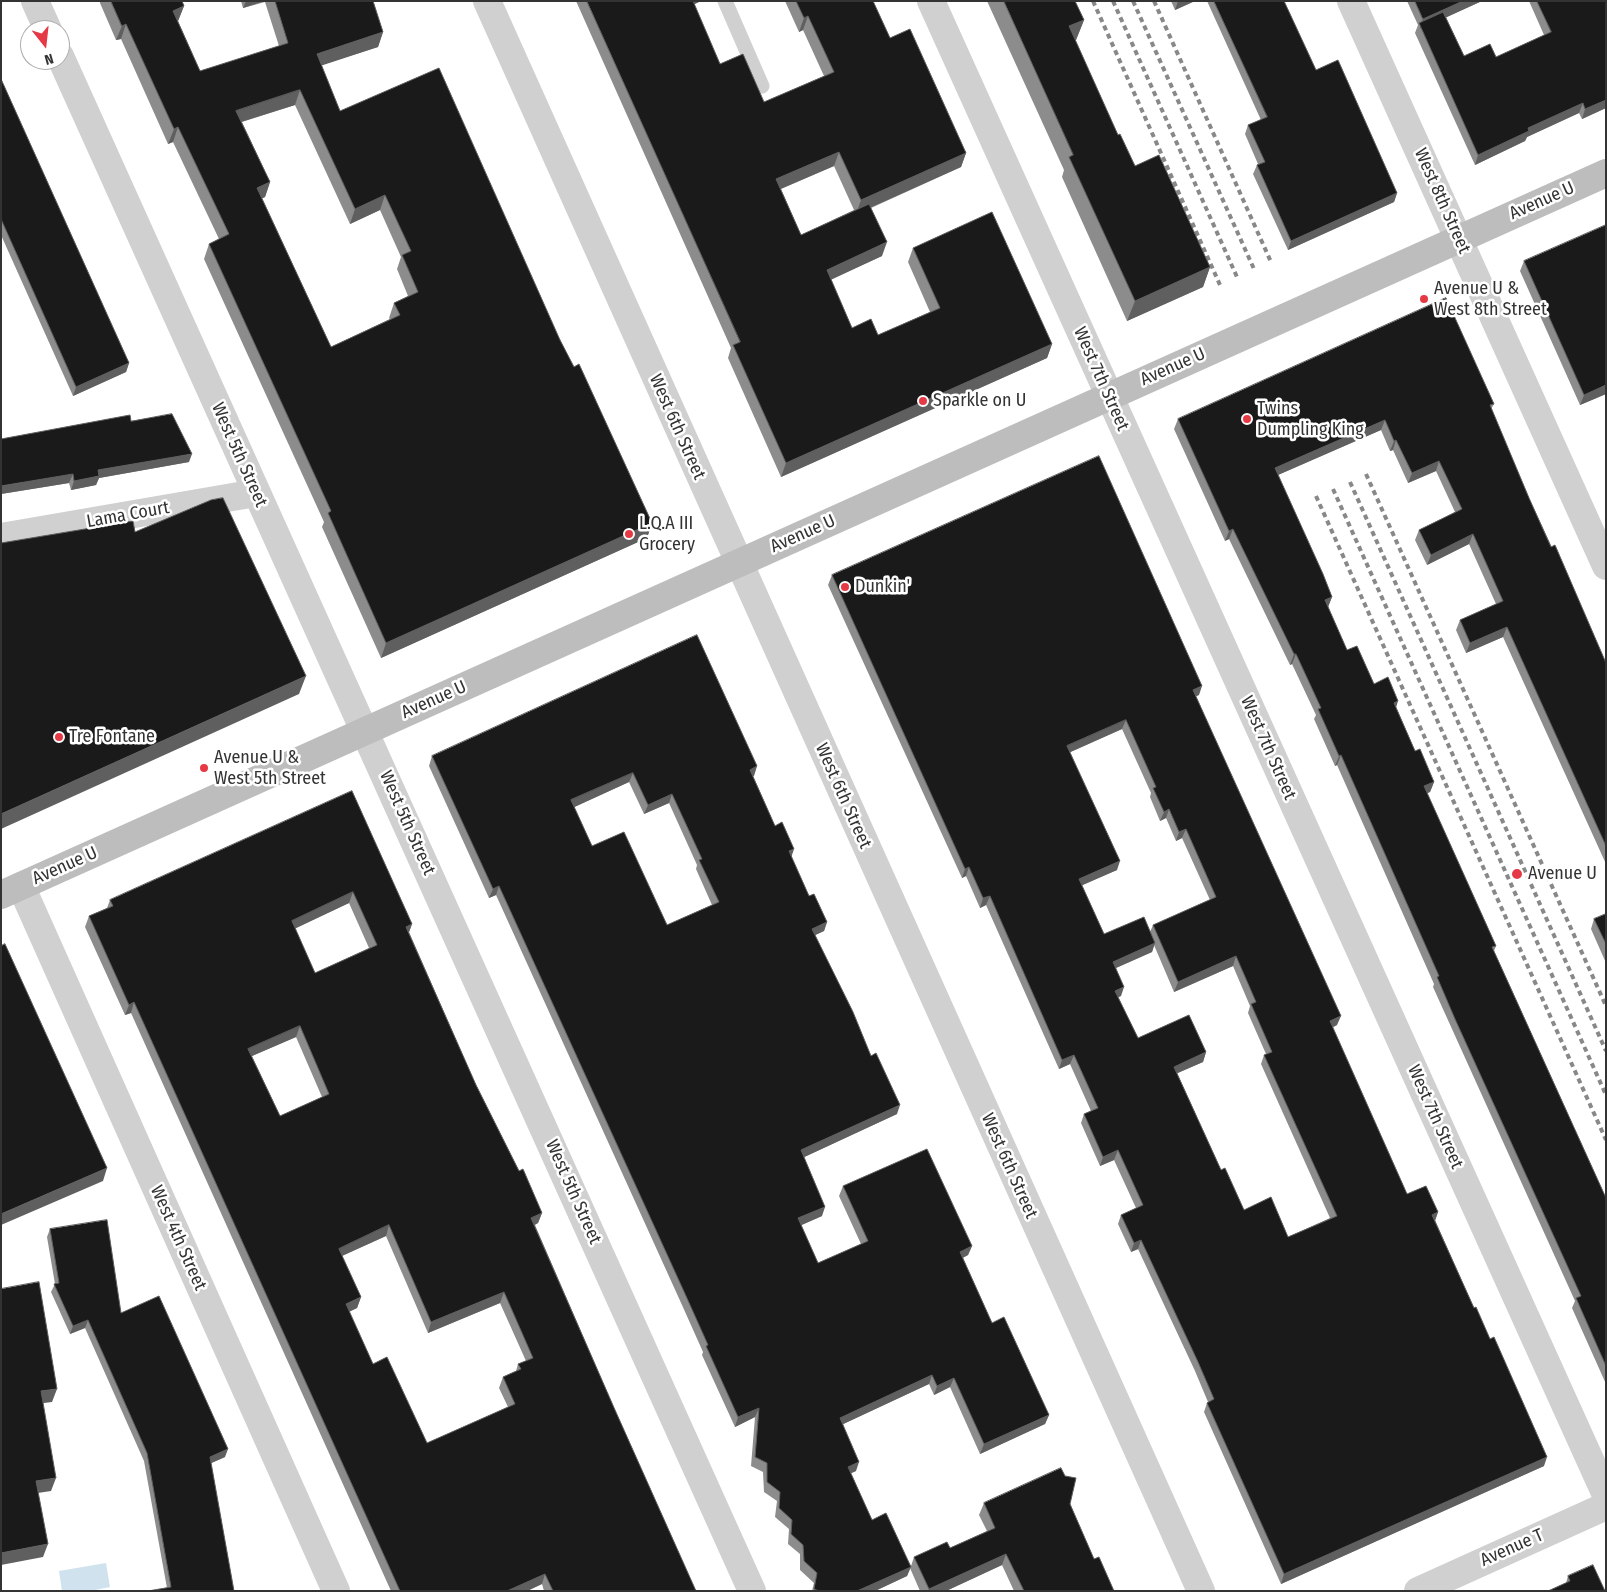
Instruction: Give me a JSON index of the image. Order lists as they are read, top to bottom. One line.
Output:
{"streets":{"main road":["Avenue U"],"street":["West 8th Street","West 7th Street","West 6th Street","West 5th Street","Lama Court","West 4th Street","Avenue T"]},"crossings":[["West 8th Street","Avenue U"],["Avenue U","West 7th Street"],["Avenue U","West 6th Street"],["Avenue U","West 5th Street"],["Avenue U","West 4th Street"],["West 5th Street","Lama Court"]],"places":["Avenue U & West 8th Street","Sparkle on U","Twins Dumpling King","L.Q.A III Grocery","Dunkin'","Tre Fontane","Avenue U & West 5th Street","Avenue U"],"north":"bottom"}
